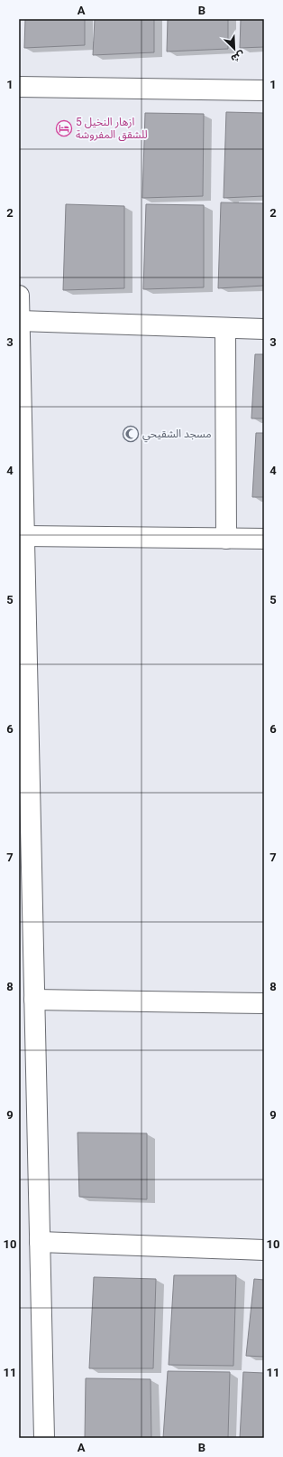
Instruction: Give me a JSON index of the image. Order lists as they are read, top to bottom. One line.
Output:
{"places":{"hotel":["ازهار النخيل 5 للشقق المفروشة"],"mosque":["مسجد الشقيحي"]},"north":"bottom right","grid":{"columns":["A","B"],"rows":["1","2","3","4","5","6","7","8","9","10","11"]}}
